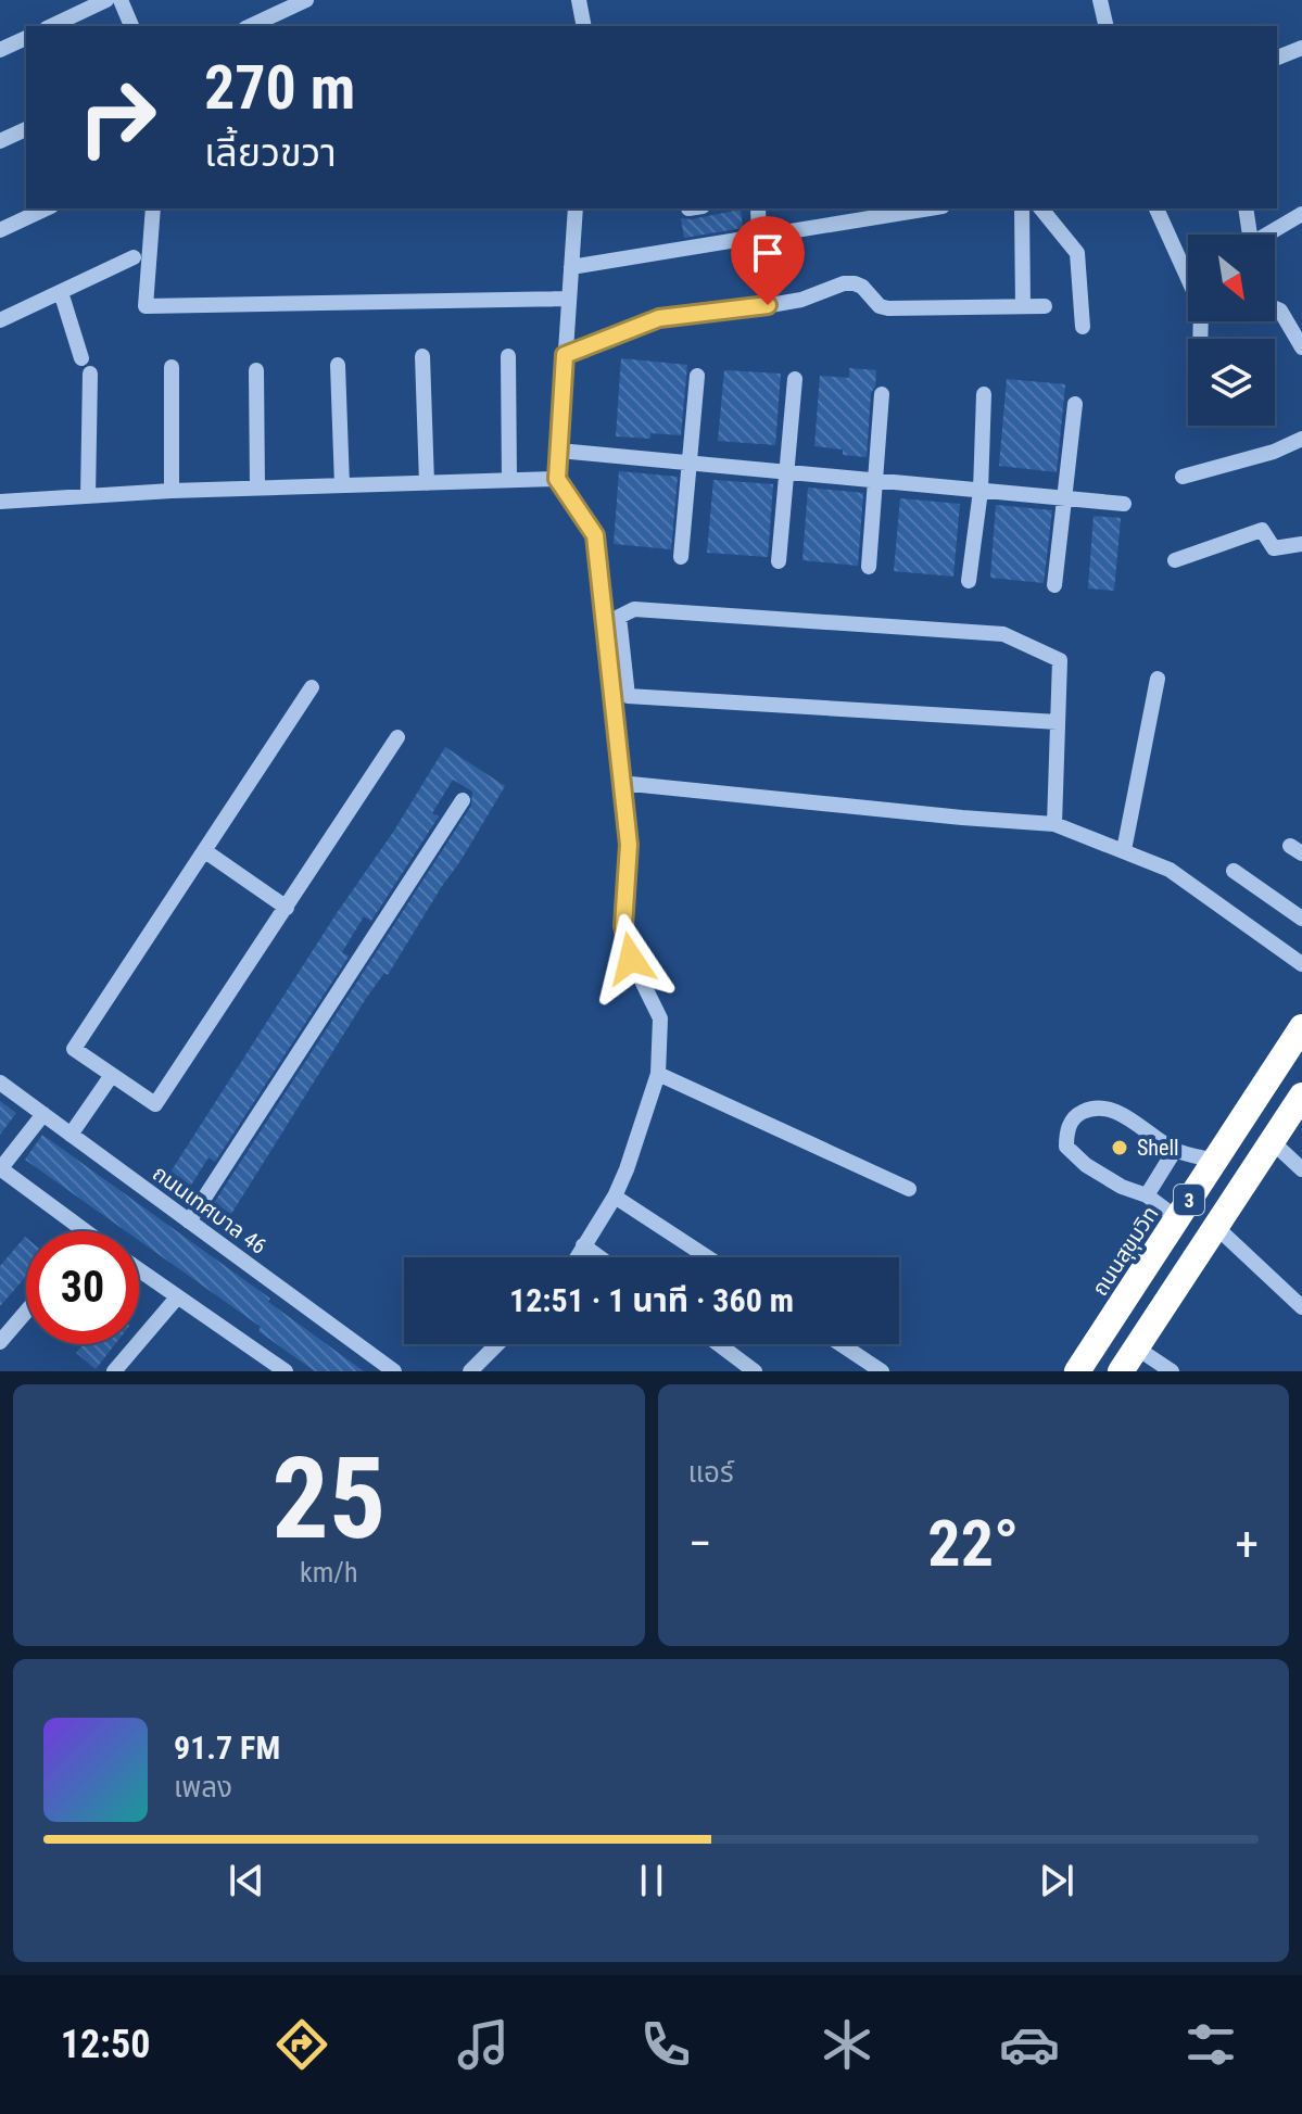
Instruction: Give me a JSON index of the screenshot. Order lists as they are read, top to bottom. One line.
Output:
{"streets":{"highway":["3","ถนนสุขุมวิท"],"street":["ถนนเทศบาล 46"]},"places":["Shell"],"north":"bottom right","page":{"turn":["270 m","เลี้ยวขวา"],"limit":"30","trip":"12:51 · 1 นาที · 360 m","tile":[["25","km/h"],"แอร์"],"heat":["−","22°","+"],"song":["91.7 FM","เพลง"],"tabs":"12:50"}}
